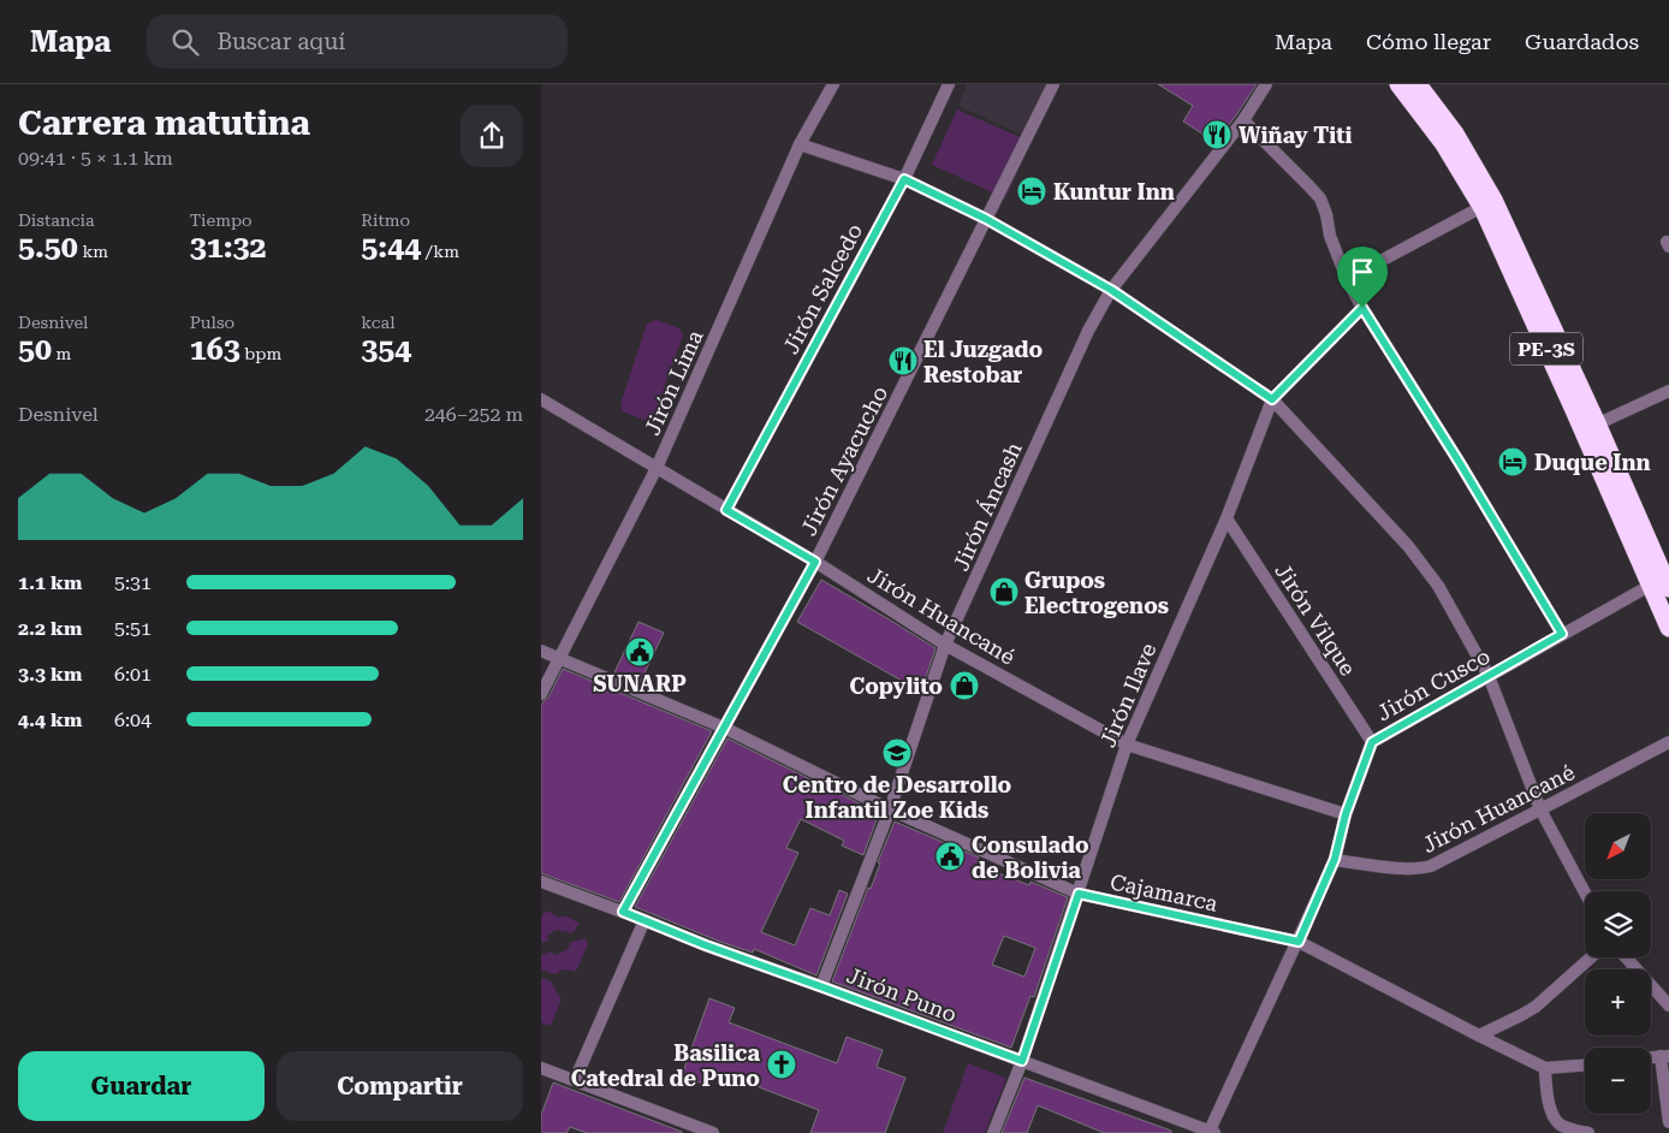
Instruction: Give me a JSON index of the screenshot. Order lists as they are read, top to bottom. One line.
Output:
{"streets":{"highway":["PE-3S"],"street":["Jirón Salcedo","Jirón Lima","Jirón Ayacucho","Jirón Áncash","Jirón Huancané","Jirón Vilque","Jirón Cusco","Jirón Ilave","Cajamarca","Jirón Puno"]},"crossings":[["Jirón Salcedo","Jirón Huancané"],["PE-3S","Jirón Cusco"],["Jirón Lima","Jirón Huancané"],["Jirón Lima","Cajamarca"],["Jirón Ayacucho","Jirón Huancané"],["Jirón Ayacucho","Cajamarca"],["Jirón Ayacucho","Jirón Puno"],["Jirón Áncash","Jirón Huancané"],["Jirón Áncash","Cajamarca"],["Jirón Áncash","Jirón Puno"],["Jirón Huancané","Jirón Cusco"],["Jirón Huancané","Jirón Ilave"],["Jirón Vilque","Jirón Cusco"],["Jirón Vilque","Jirón Ilave"],["Jirón Cusco","Cajamarca"],["Jirón Cusco","Jirón Puno"],["Jirón Ilave","Cajamarca"],["Jirón Ilave","Jirón Puno"]],"places":{"restaurant":["Wiñay Titi","El Juzgado Restobar"],"hotel":["Kuntur Inn","Duque Inn"],"shop":["Grupos Electrogenos","Copylito"],"public building":["SUNARP","Consulado de Bolivia"],"school or university":["Centro de Desarrollo Infantil Zoe Kids"],"church":["Basilica Catedral de Puno"]},"north":"bottom left","page":{"header":"Mapa","search":"Buscar aquí","nav":["Mapa","Cómo llegar","Guardados"],"heading":["Carrera matutina","09:41 · 5 × 1.1 km"],"stats":[["Distancia","5.50 km"],["Tiempo","31:32"],["Ritmo","5:44 /km"],["Desnivel","50 m"],["Pulso","163 bpm"],["kcal","354"]],"chart":["Desnivel","246–252 m"],"list":[{"name":"1.1 km","note":"5:31"},{"name":"2.2 km","note":"5:51"},{"name":"3.3 km","note":"6:01"},{"name":"4.4 km","note":"6:04"}],"map_buttons":["+","−"],"buttons":["Guardar","Compartir"]}}
